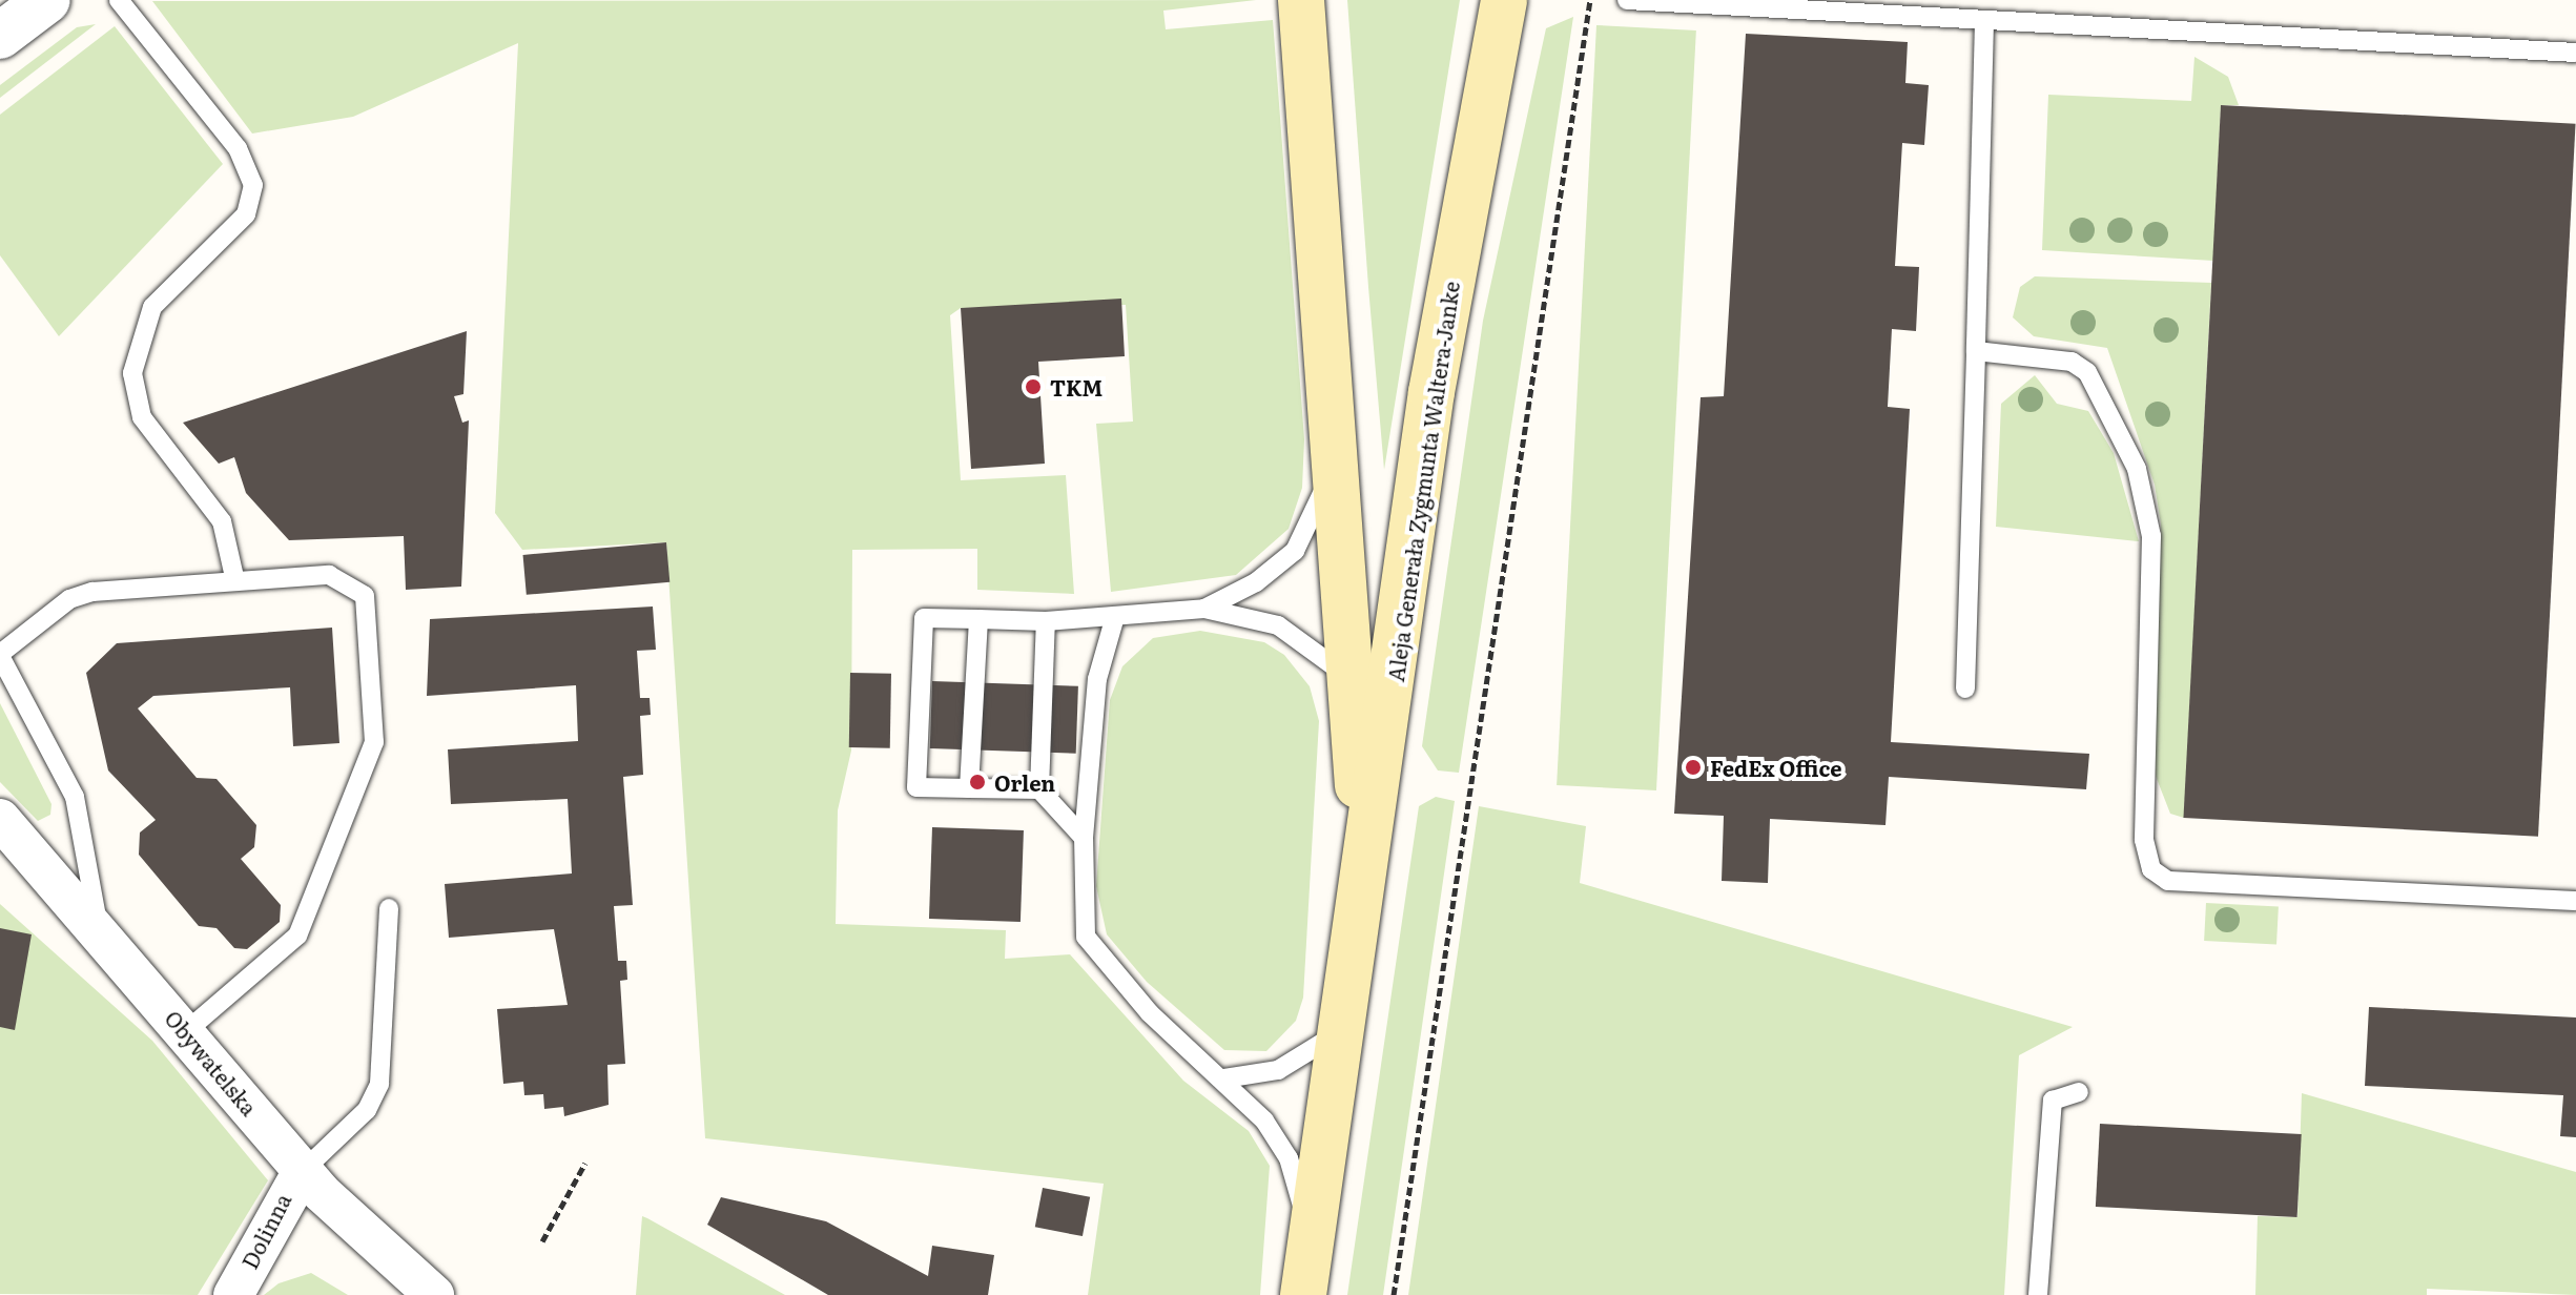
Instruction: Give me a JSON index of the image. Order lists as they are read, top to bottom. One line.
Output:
{"streets":{"main road":["Aleja Generała Zygmunta Waltera-Janke"],"street":["Obywatelska","Dolinna"]},"crossings":[["Obywatelska","Dolinna"]],"places":["TKM","FedEx Office","Orlen"]}
